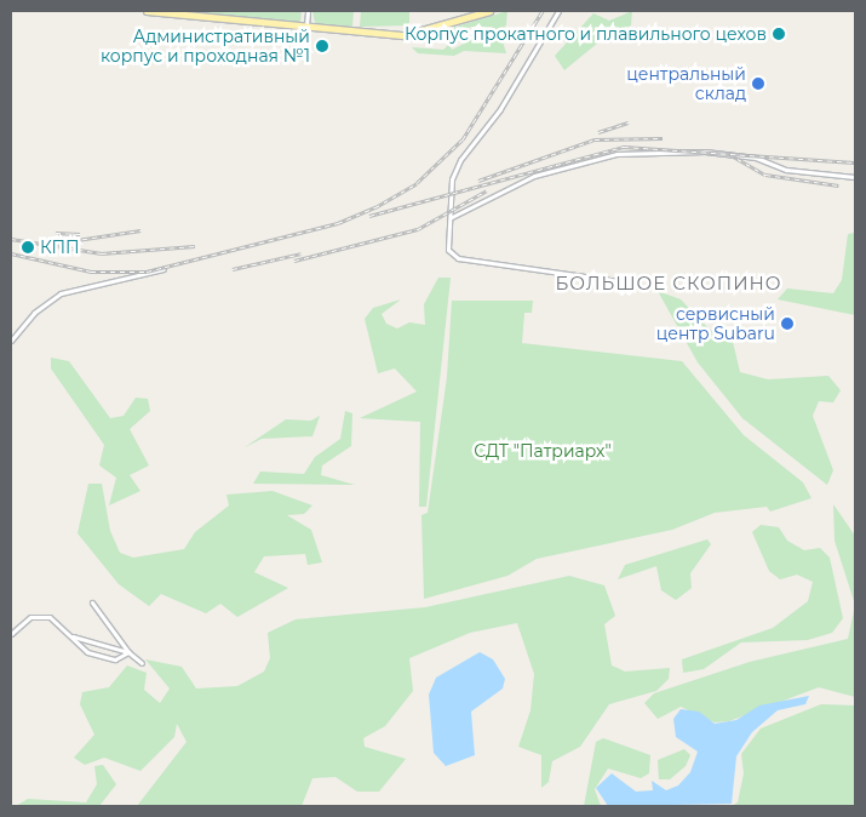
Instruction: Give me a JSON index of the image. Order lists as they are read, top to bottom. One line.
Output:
{"districts":["БОЛЬШОЕ СКОПИНО"],"parks":["СДТ \"Патриарх\""],"places":["Корпус прокатного и плавильного цехов","Административный корпус и проходная №1","центральный склад","КПП","сервисный центр Subaru"]}
